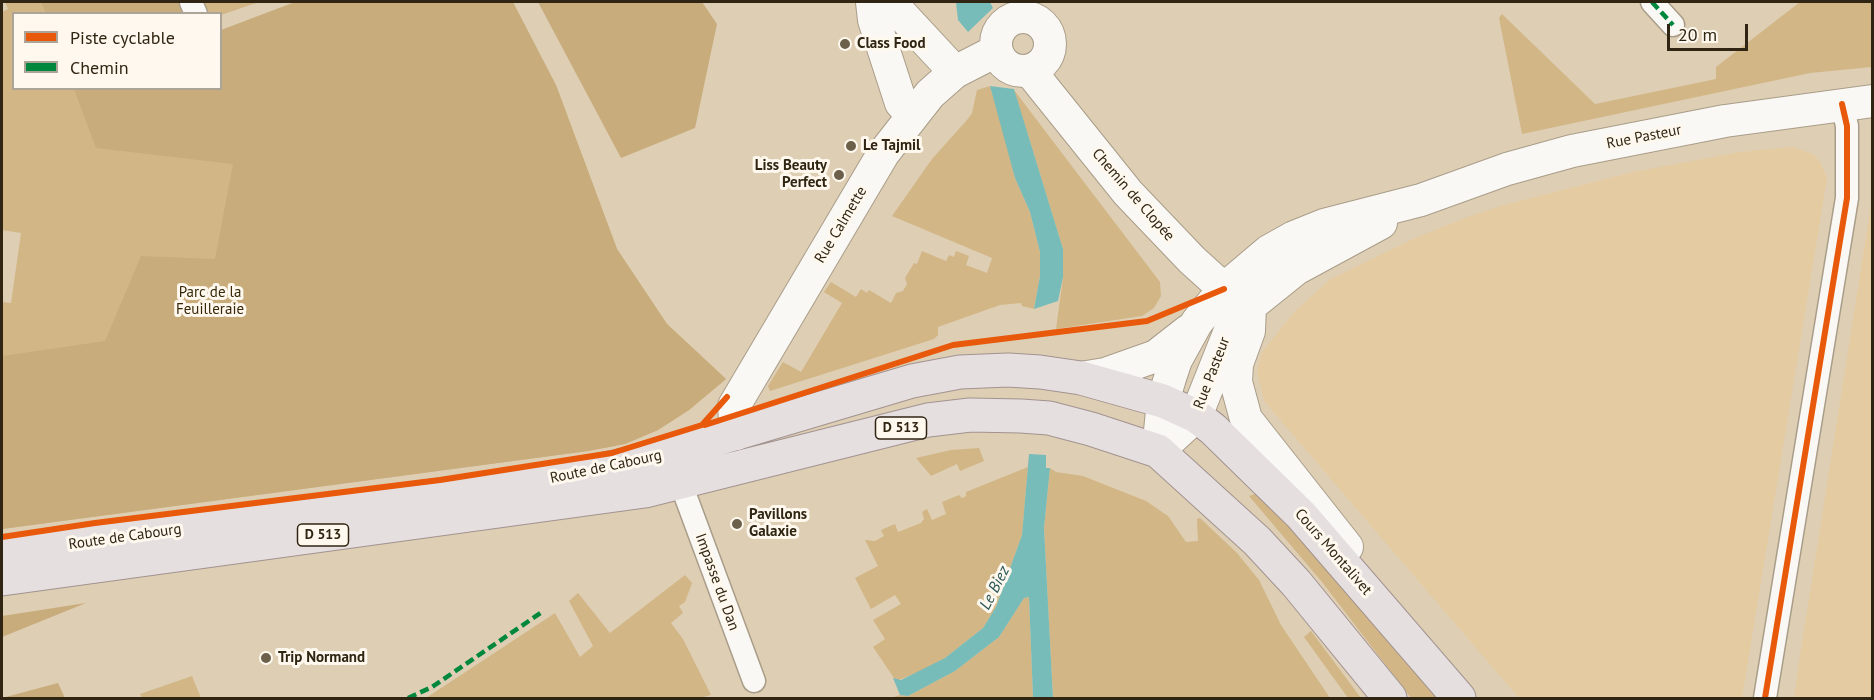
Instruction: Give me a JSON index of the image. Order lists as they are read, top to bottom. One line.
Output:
{"streets":{"main road":["Rue Pasteur","Chemin de Clopée","Rue Calmette","D 513","Route de Cabourg","Cours Montalivet"],"street":["Impasse du Dan"]},"crossings":[["Rue Pasteur","Chemin de Clopée"],["Rue Pasteur","D 513"],["Rue Pasteur","Route de Cabourg"],["Rue Pasteur","Cours Montalivet"],["Chemin de Clopée","Rue Calmette"],["Rue Calmette","Route de Cabourg"],["D 513","Route de Cabourg"],["Route de Cabourg","Cours Montalivet"],["Route de Cabourg","Impasse du Dan"]],"water":["Le Biez"],"parks":["Parc de la Feuilleraie"],"places":["Class Food","Le Tajmil","Liss Beauty Perfect","Pavillons Galaxie","Trip Normand"],"legend":["Piste cyclable","Chemin"],"scale_bar":"20 m"}
